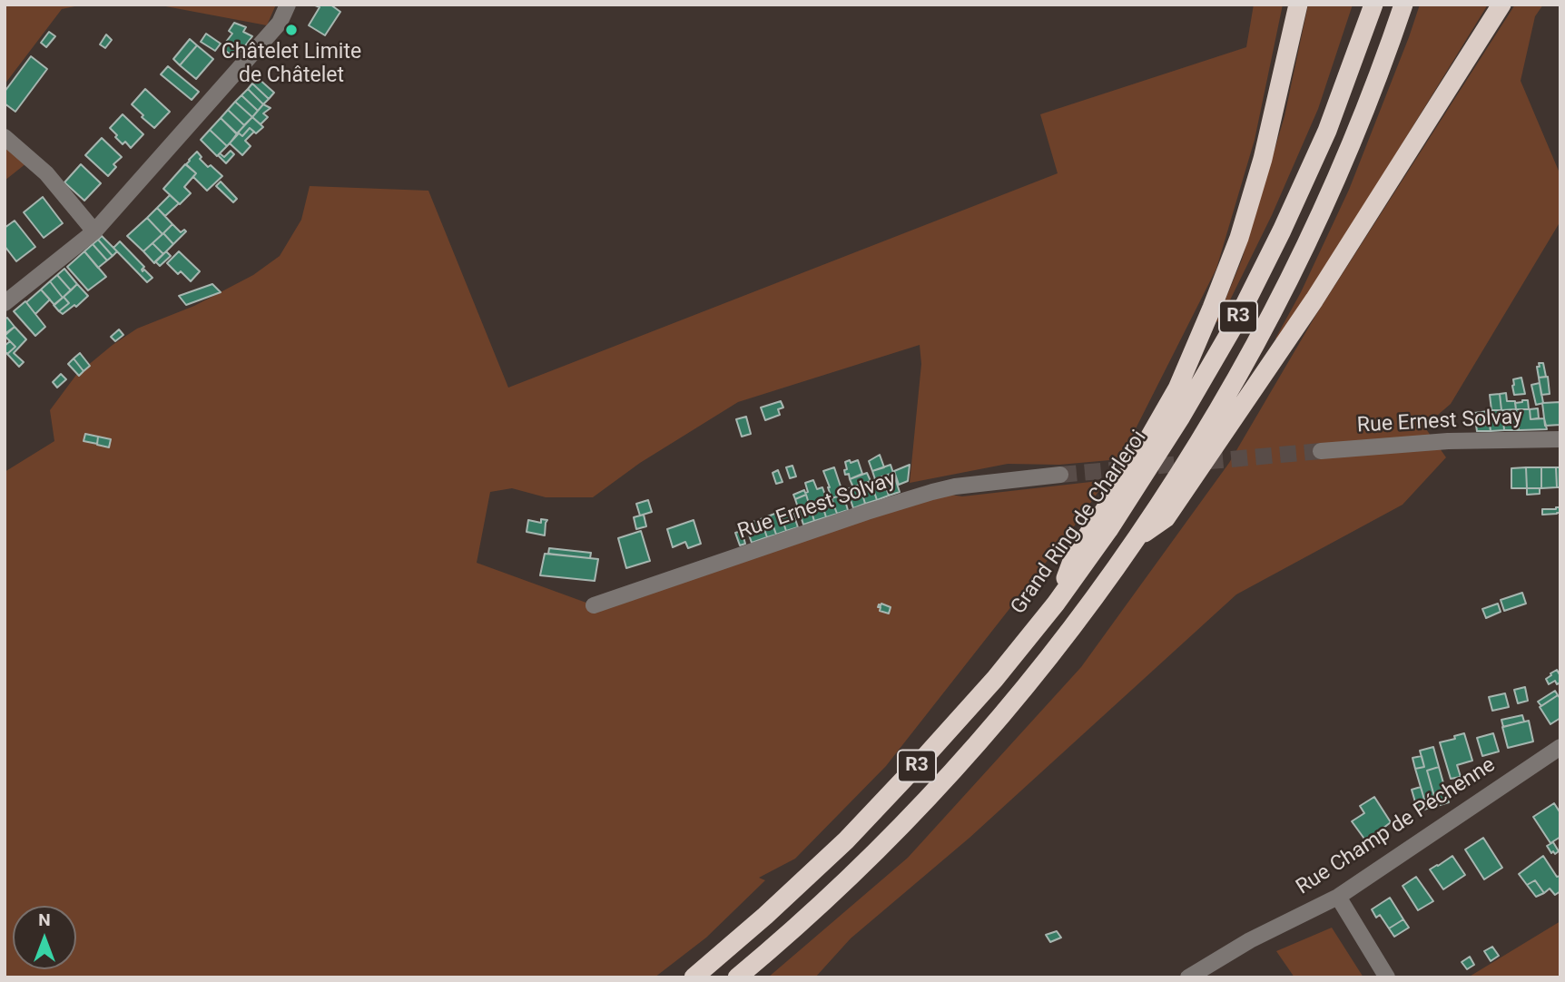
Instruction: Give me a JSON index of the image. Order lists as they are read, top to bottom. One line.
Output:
{"streets":{"highway":["R3","Grand Ring de Charleroi"],"street":["Rue Ernest Solvay","Rue Champ de Péchenne"]},"places":["Châtelet Limite de Châtelet"],"north":"top"}
